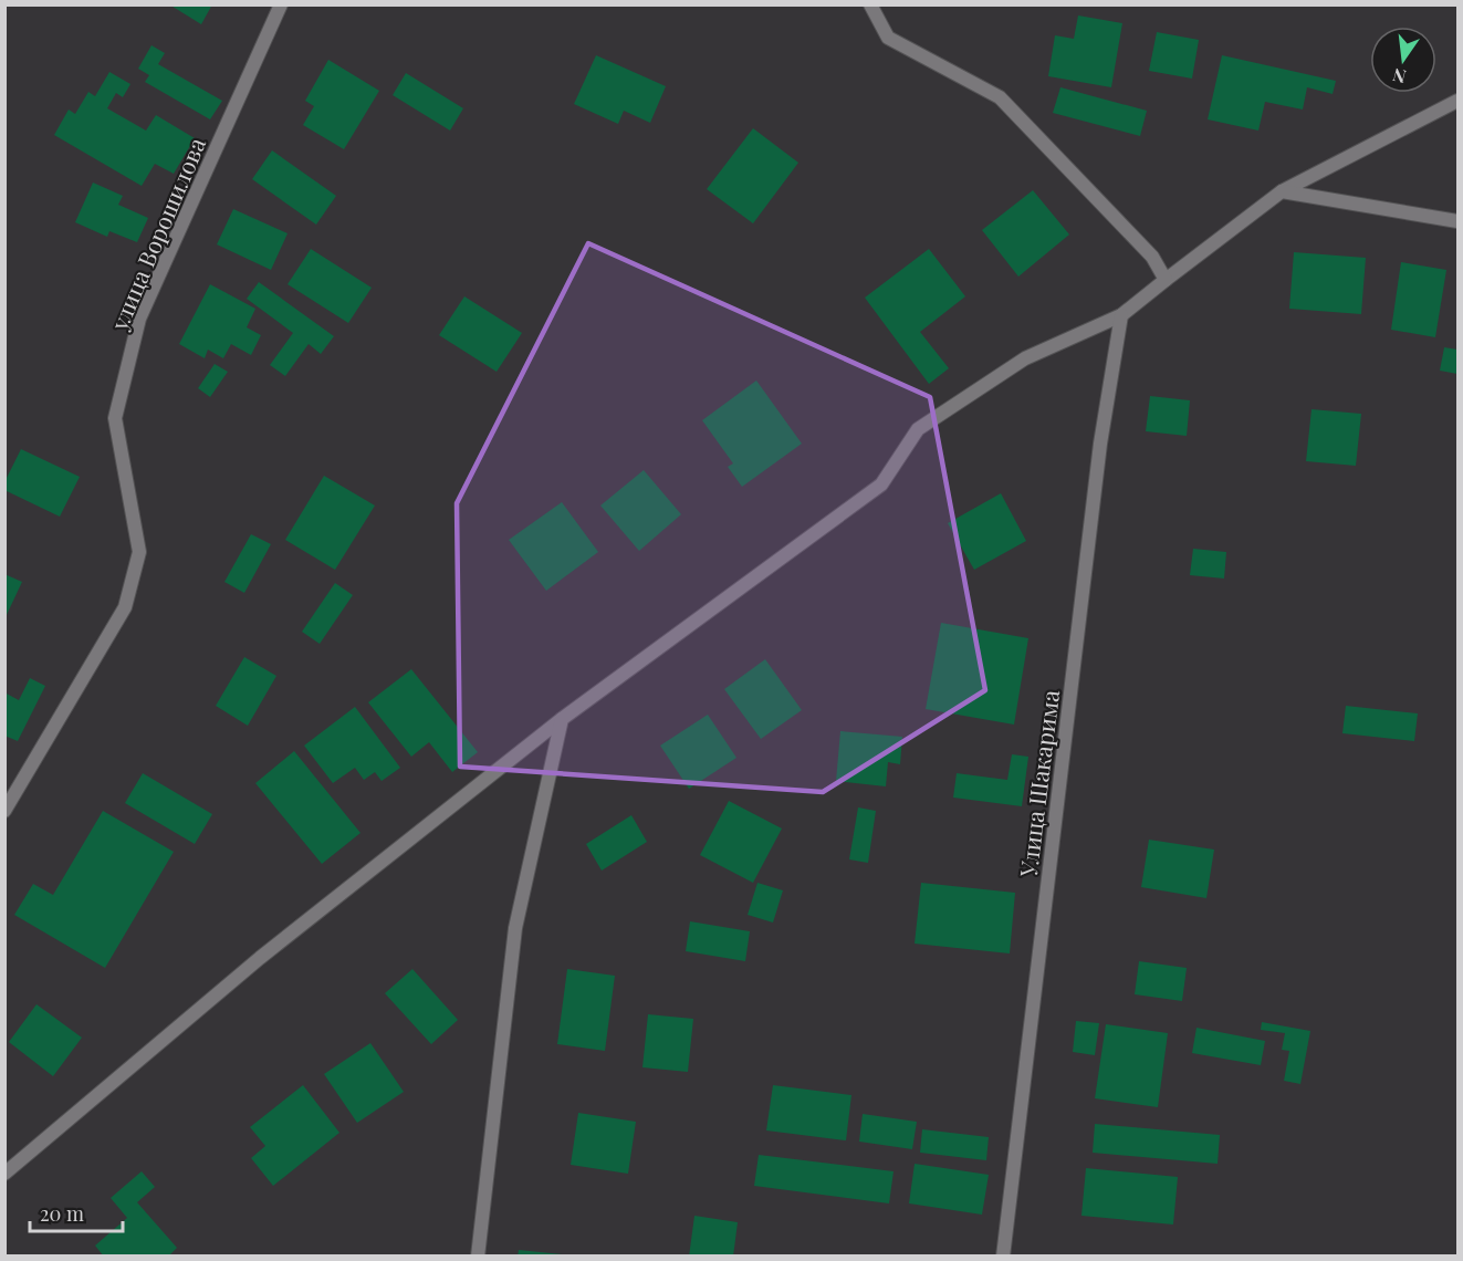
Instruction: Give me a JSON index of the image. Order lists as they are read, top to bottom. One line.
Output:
{"streets":{"street":["улица Ворошилова","Улица Шакарима"]},"scale_bar":"20 m","north":"bottom"}
